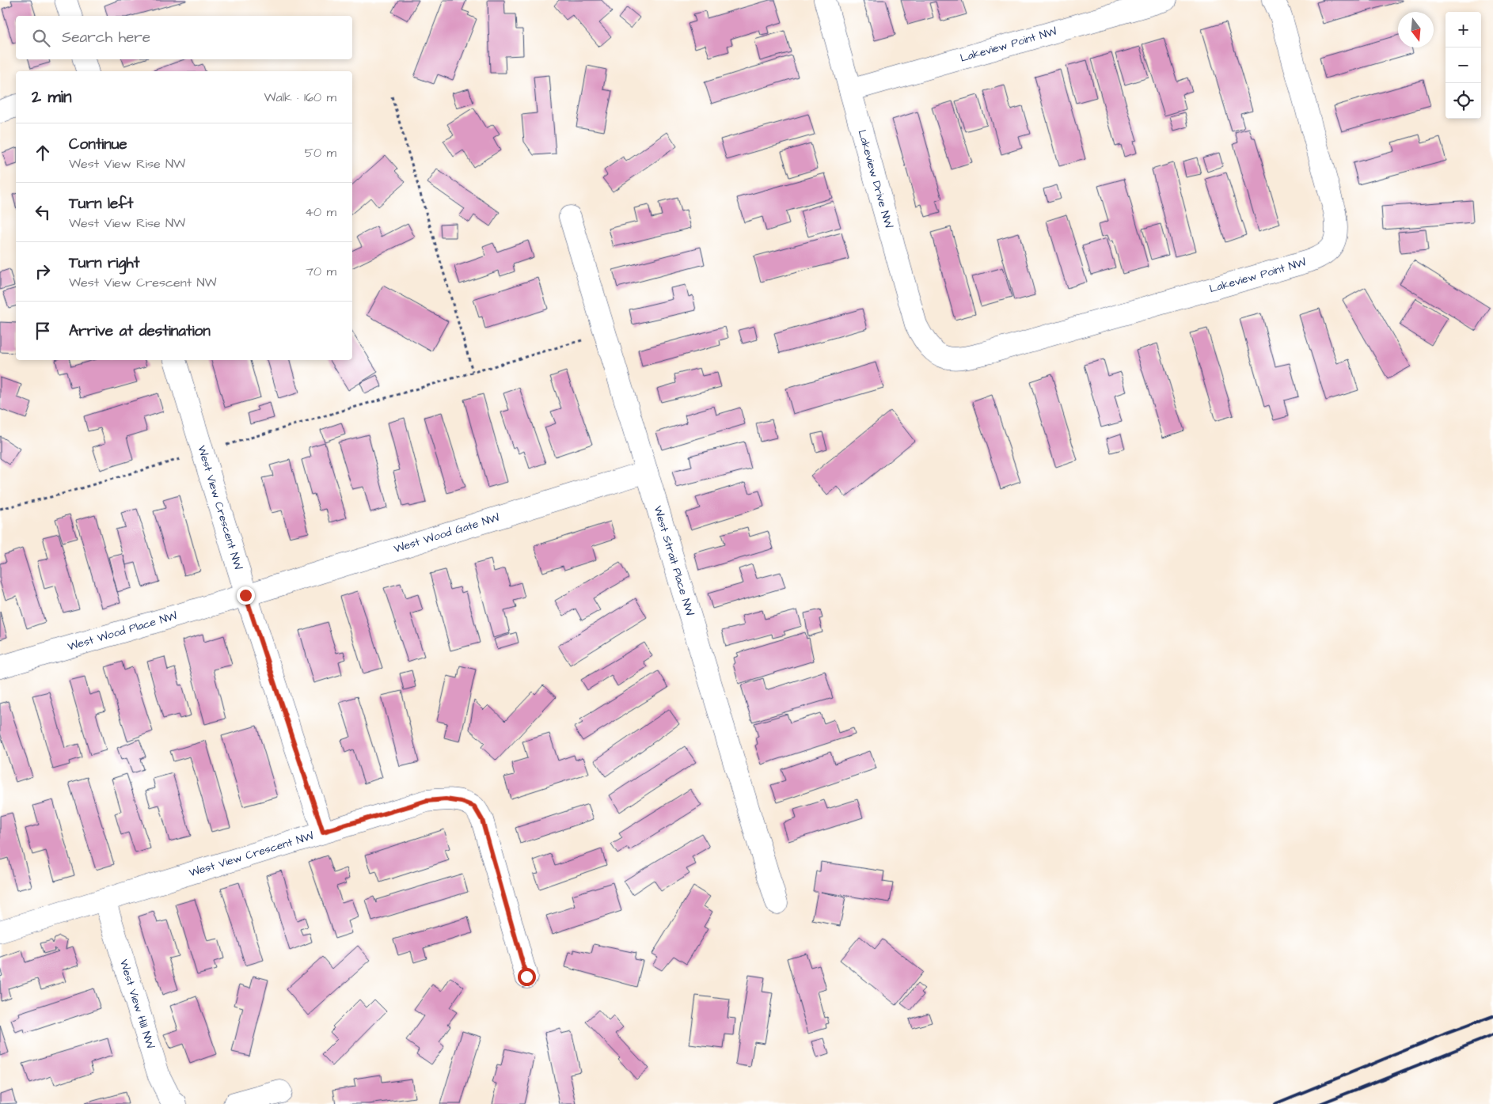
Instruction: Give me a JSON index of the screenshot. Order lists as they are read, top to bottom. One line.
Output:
{"streets":{"street":["Lakeview Point NW","Lakeview Drive NW","West View Crescent NW","West Wood Gate NW","West Strait Place NW","West Wood Place NW","West View Hill NW"]},"crossings":[["Lakeview Point NW","Lakeview Drive NW"],["West View Crescent NW","West Wood Gate NW"],["West View Crescent NW","West Wood Place NW"],["West View Crescent NW","West View Hill NW"],["West Wood Gate NW","West Strait Place NW"],["West Wood Gate NW","West Wood Place NW"]],"north":"bottom","page":{"map_buttons":["+","−"],"search":"Search here","heading":["2 min","Walk · 160 m"],"list":[["Continue","West View Rise NW","50 m"],["Turn left","West View Rise NW","40 m"],["Turn right","West View Crescent NW","70 m"],"Arrive at destination"]}}
